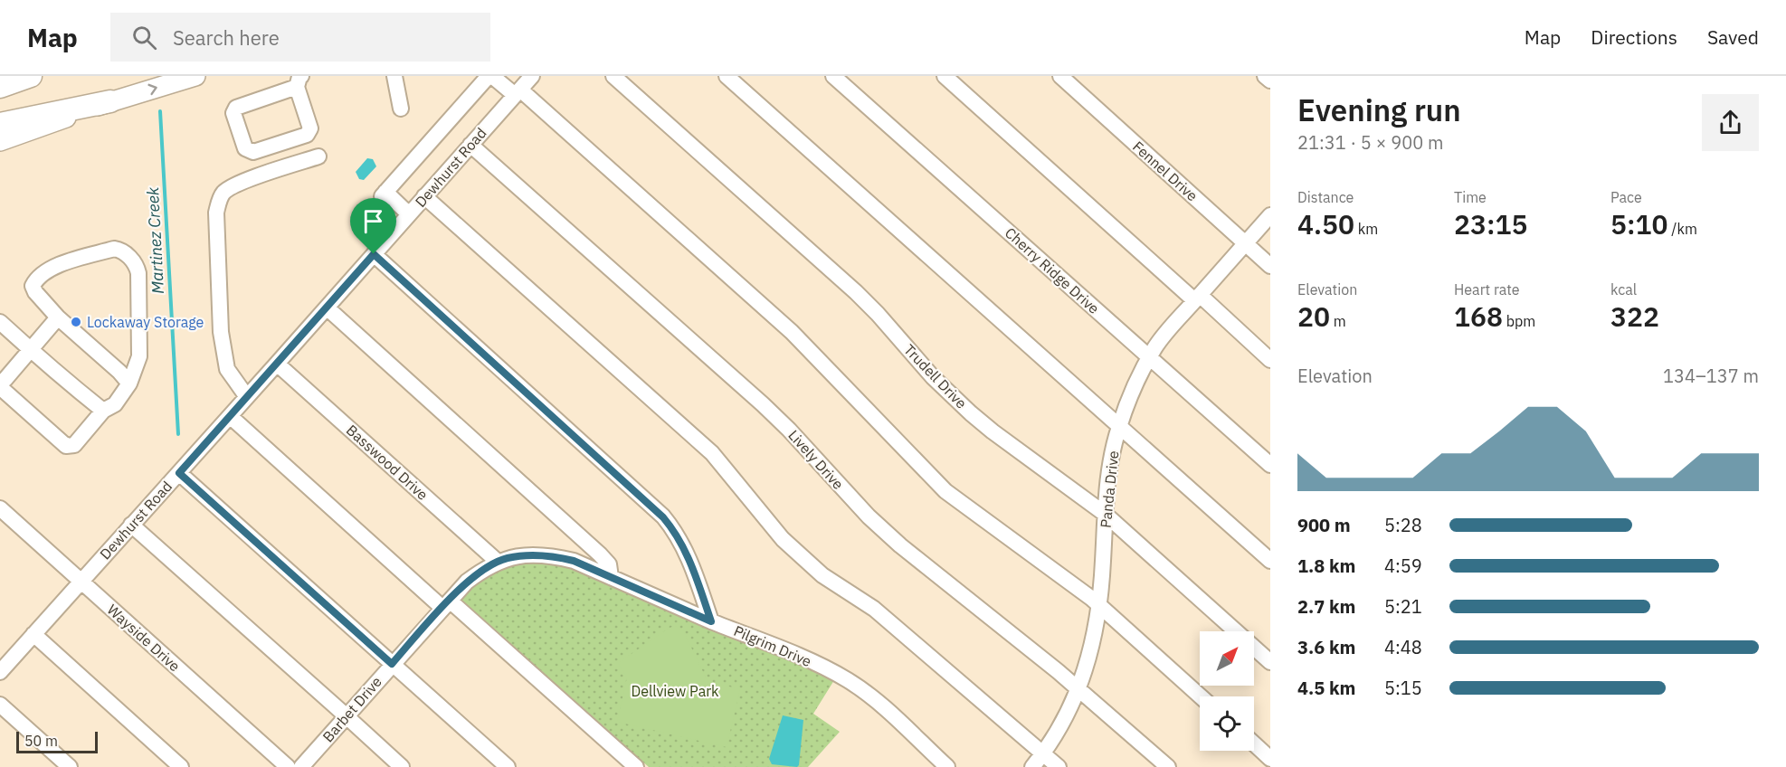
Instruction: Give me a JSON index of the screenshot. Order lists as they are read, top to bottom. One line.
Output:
{"streets":{"street":["Dewhurst Road","Fennel Drive","Cherry Ridge Drive","Trudell Drive","Lively Drive","Basswood Drive","Panda Drive","Wayside Drive","Pilgrim Drive","Barbet Drive"]},"crossings":[["Dewhurst Road","Lively Drive"],["Dewhurst Road","Basswood Drive"],["Dewhurst Road","Wayside Drive"],["Fennel Drive","Panda Drive"],["Cherry Ridge Drive","Panda Drive"],["Trudell Drive","Panda Drive"],["Lively Drive","Panda Drive"],["Basswood Drive","Barbet Drive"],["Pilgrim Drive","Barbet Drive"]],"water":["Martinez Creek"],"parks":["Dellview Park"],"places":["Lockaway Storage"],"scale_bar":"50 m","north":"top right","page":{"header":"Map","search":"Search here","nav":["Map","Directions","Saved"],"heading":["Evening run","21:31 · 5 × 900 m"],"stats":[["Distance","4.50 km"],["Time","23:15"],["Pace","5:10 /km"],["Elevation","20 m"],["Heart rate","168 bpm"],["kcal","322"]],"chart":["Elevation","134–137 m"],"list":[{"name":"900 m","note":"5:28"},{"name":"1.8 km","note":"4:59"},{"name":"2.7 km","note":"5:21"},{"name":"3.6 km","note":"4:48"},{"name":"4.5 km","note":"5:15"}],"scale":"50 m"}}
